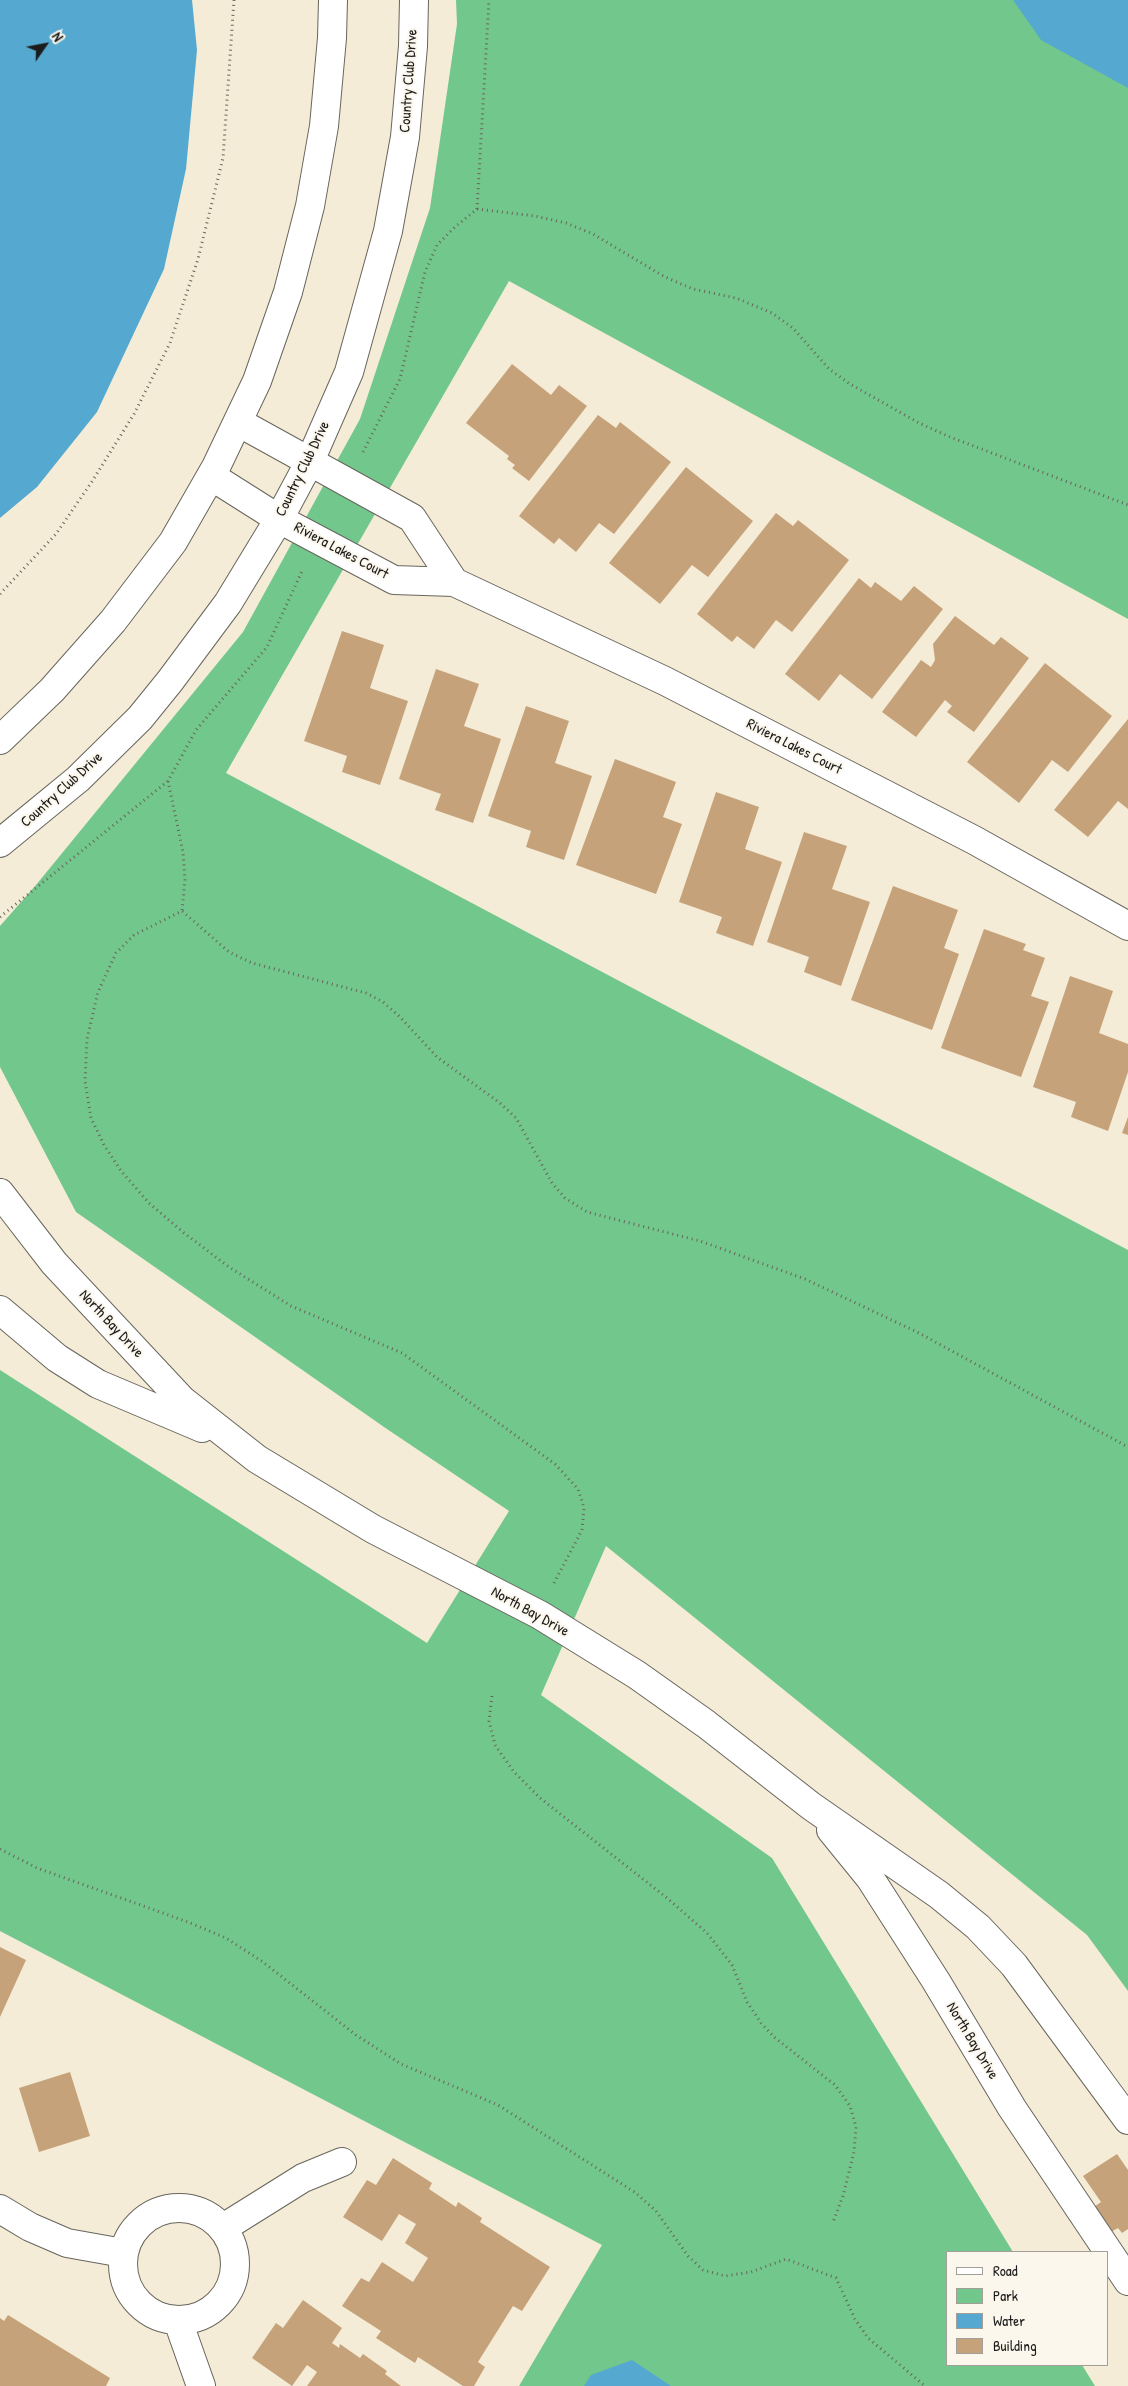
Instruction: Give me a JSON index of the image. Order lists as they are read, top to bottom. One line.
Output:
{"streets":{"street":["Country Club Drive","Riviera Lakes Court","North Bay Drive"]},"crossings":[["Country Club Drive","Riviera Lakes Court"]],"legend":["Road","Park","Water","Building"],"north":"top right"}
